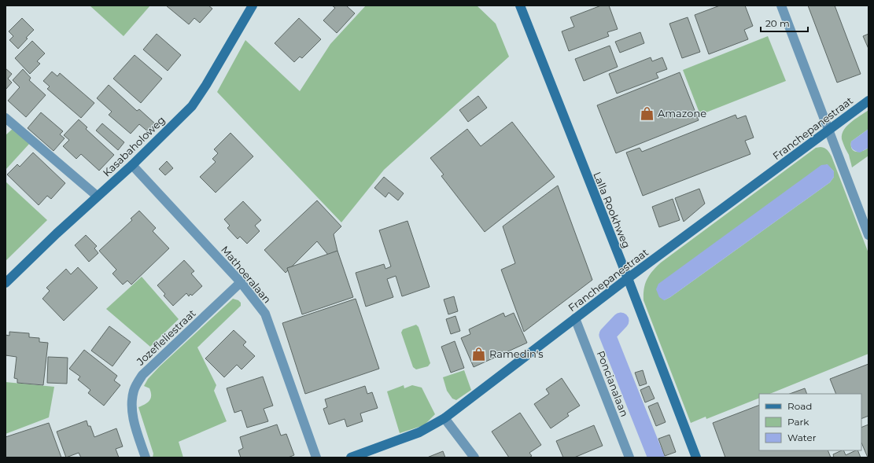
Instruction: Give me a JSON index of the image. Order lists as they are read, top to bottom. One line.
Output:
{"streets":{"street":["Franchepanestraat","Kasabaholoweg","Lalla Rookhweg","Mathoeralaan","Jozefleliestraat","Poncianalaan"]},"crossings":[["Franchepanestraat","Lalla Rookhweg"],["Franchepanestraat","Poncianalaan"],["Kasabaholoweg","Mathoeralaan"],["Mathoeralaan","Jozefleliestraat"]],"places":{"shop":["Amazone","Ramedin's"]},"legend":["Road","Park","Water"],"scale_bar":"20 m"}
